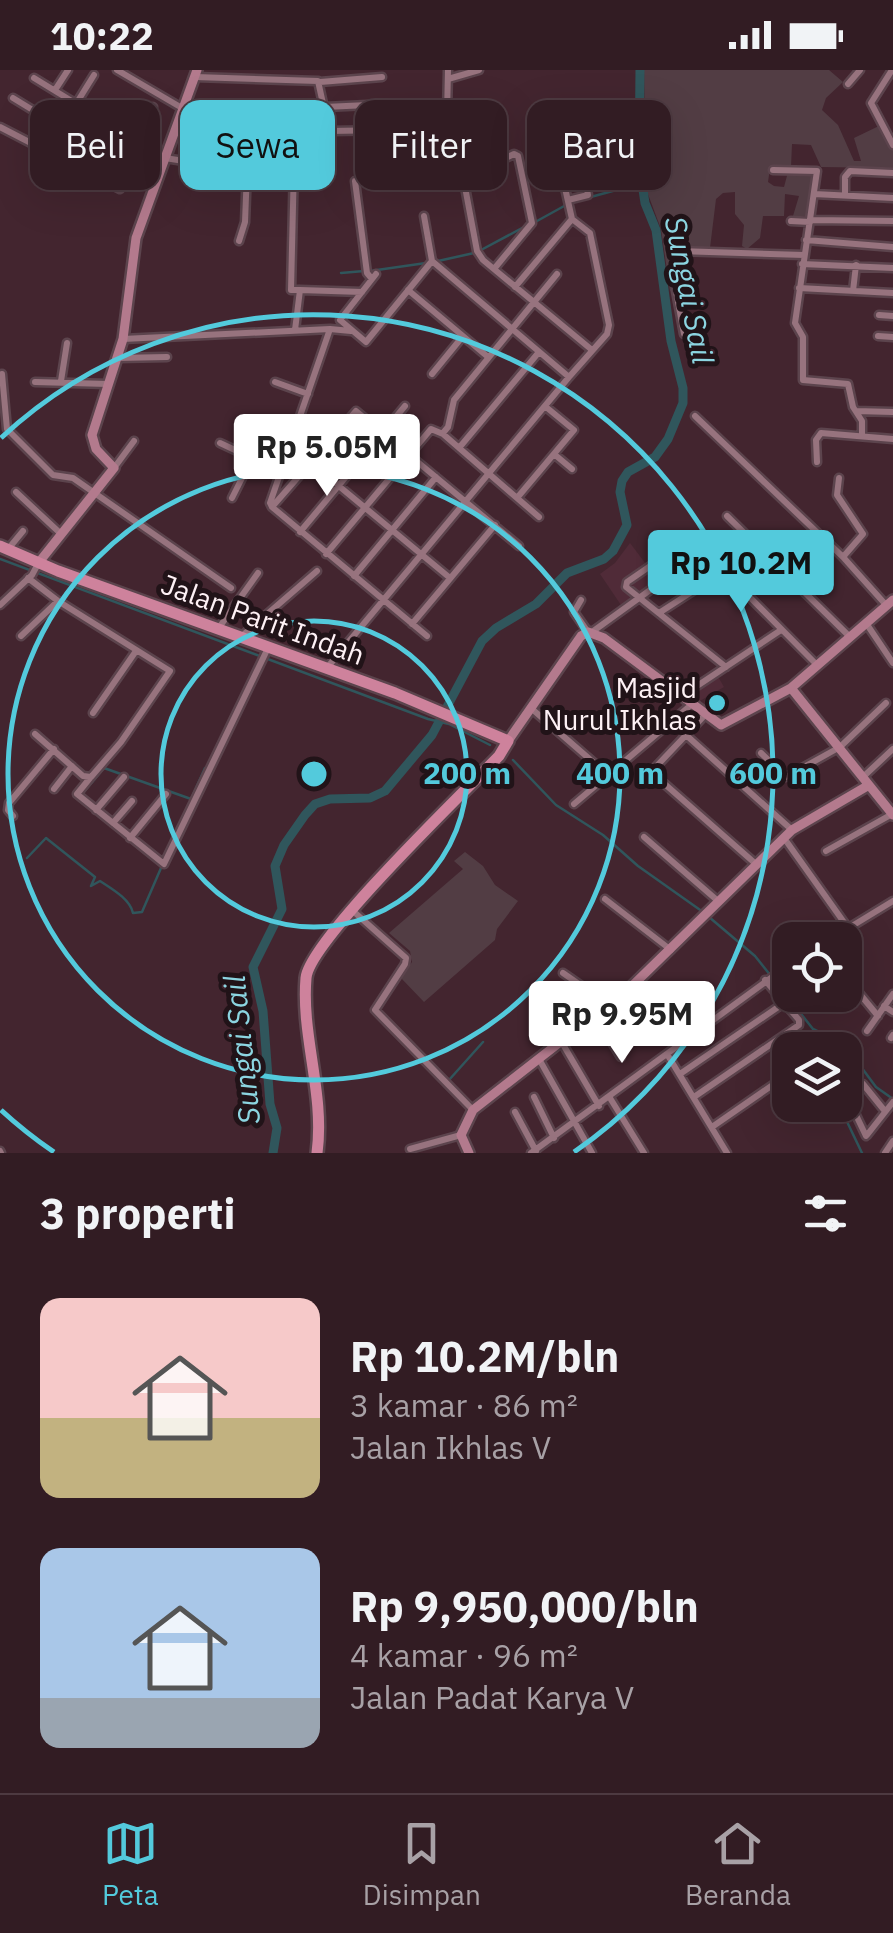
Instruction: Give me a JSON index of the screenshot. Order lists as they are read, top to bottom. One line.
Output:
{"streets":{"main road":["Jalan Parit Indah"]},"water":["Sungai Sail"],"places":["Masjid Nurul Ikhlas"],"page":{"status":"10:22","chip":["Beli","Sewa","Filter","Baru"],"price":["Rp 5.05M","Rp 10.2M","Rp 9.95M"],"heading":"3 properti","list":[{"name":"Rp 10.2M/bln","note":"3 kamar · 86 m² · Jalan Ikhlas V"},{"name":"Rp 9,950,000/bln","note":"4 kamar · 96 m² · Jalan Padat Karya V"}],"tabs":["Peta","Disimpan","Beranda"]},"rings":["200 m","400 m","600 m"]}
